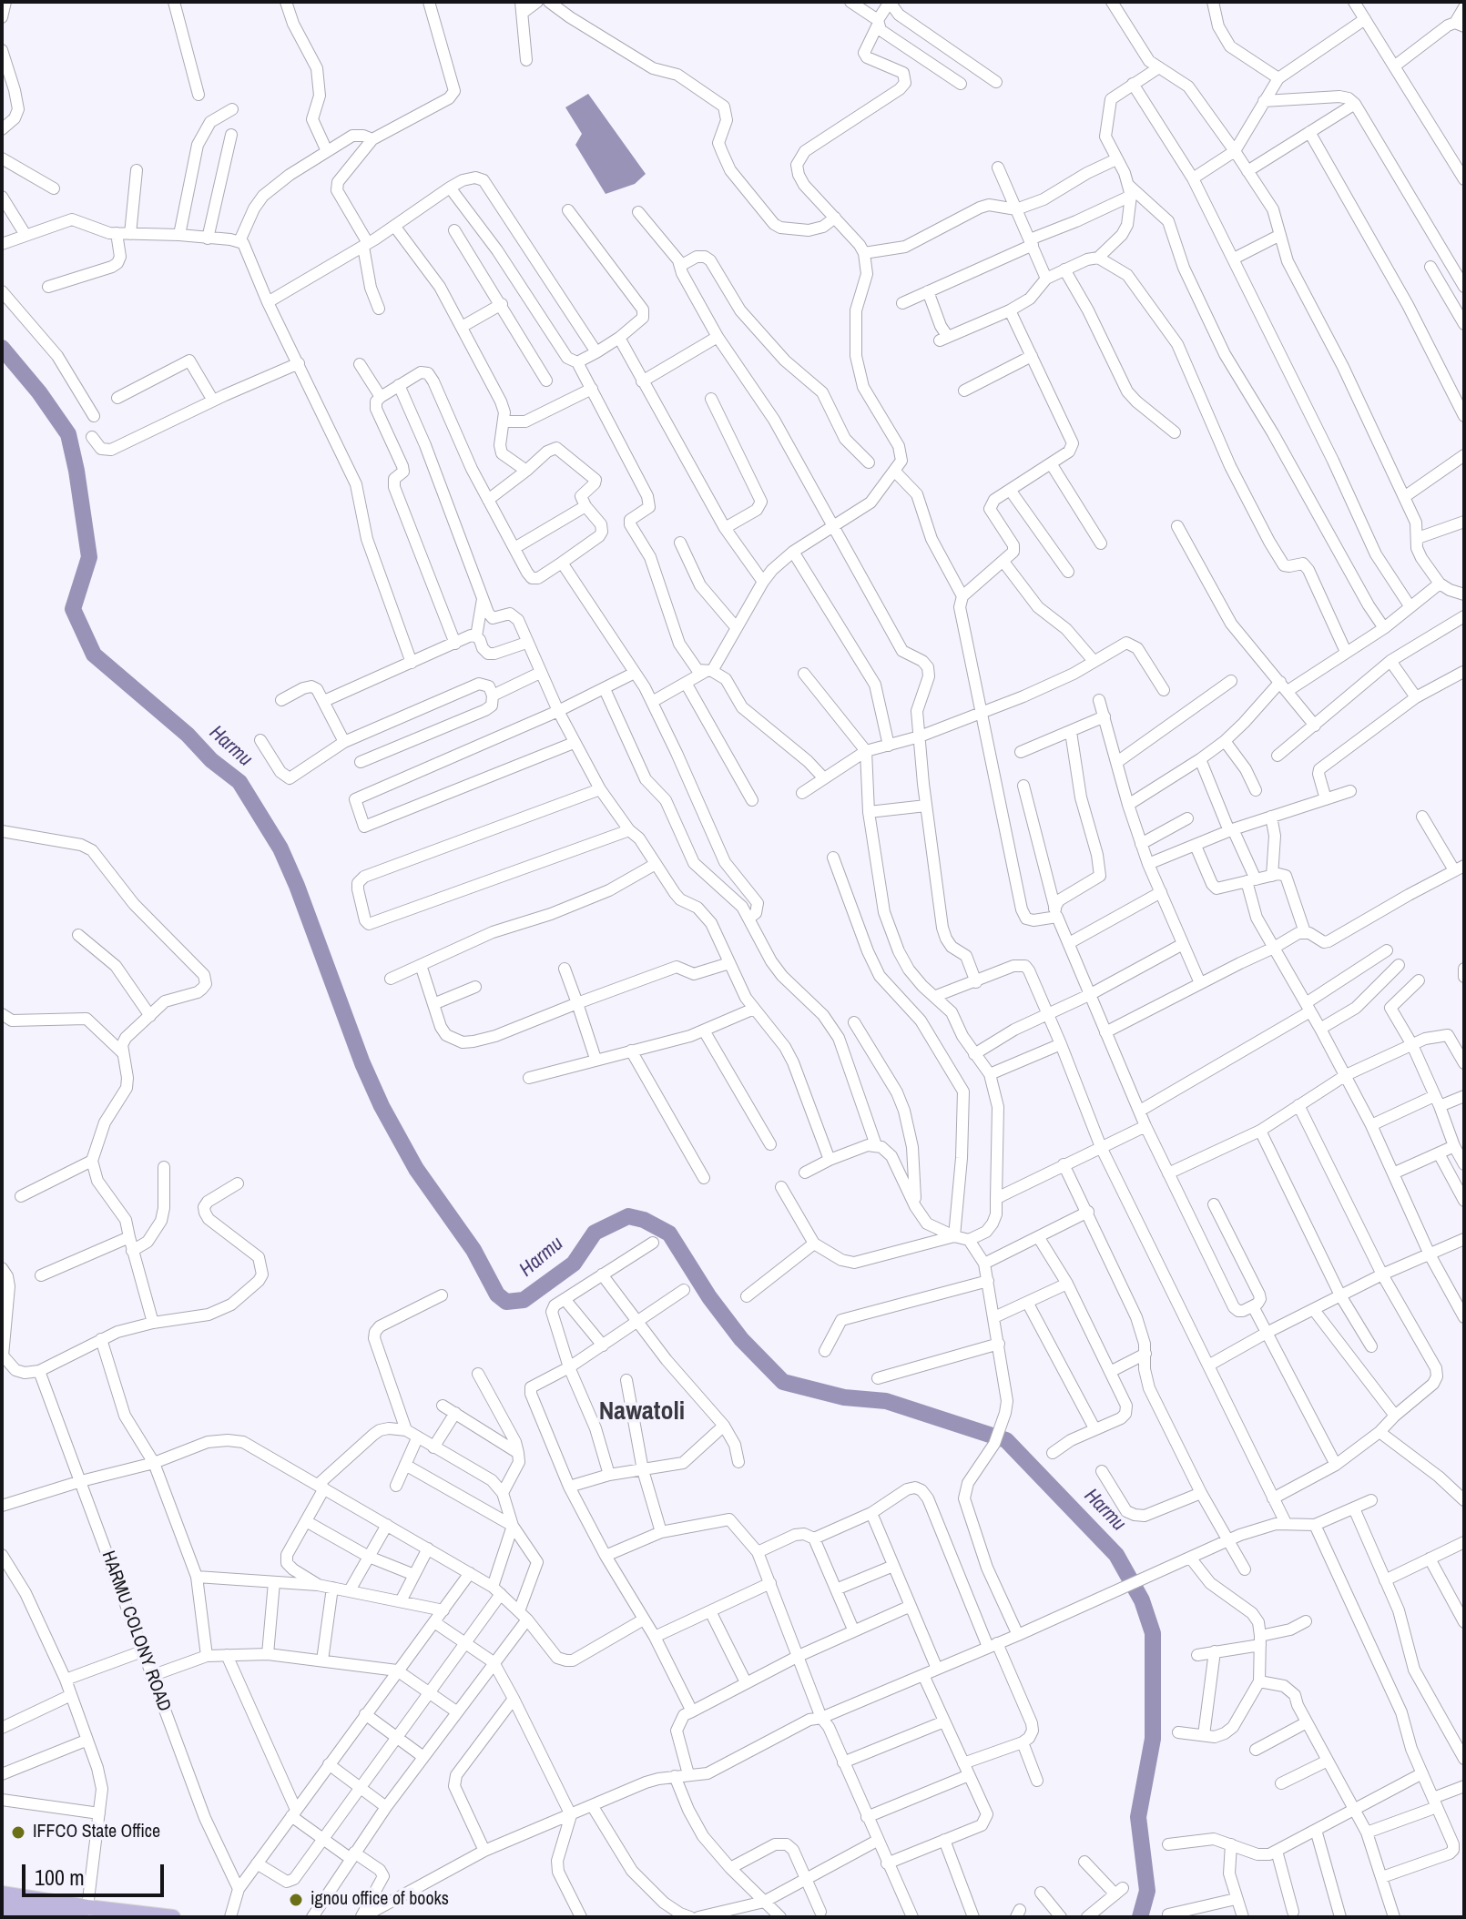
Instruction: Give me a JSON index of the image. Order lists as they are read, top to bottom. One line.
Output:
{"streets":{"street":["HARMU COLONY ROAD"]},"districts":["Nawatoli"],"water":["Harmu"],"places":["IFFCO State Office","ignou office of books"],"scale_bar":"100 m"}
